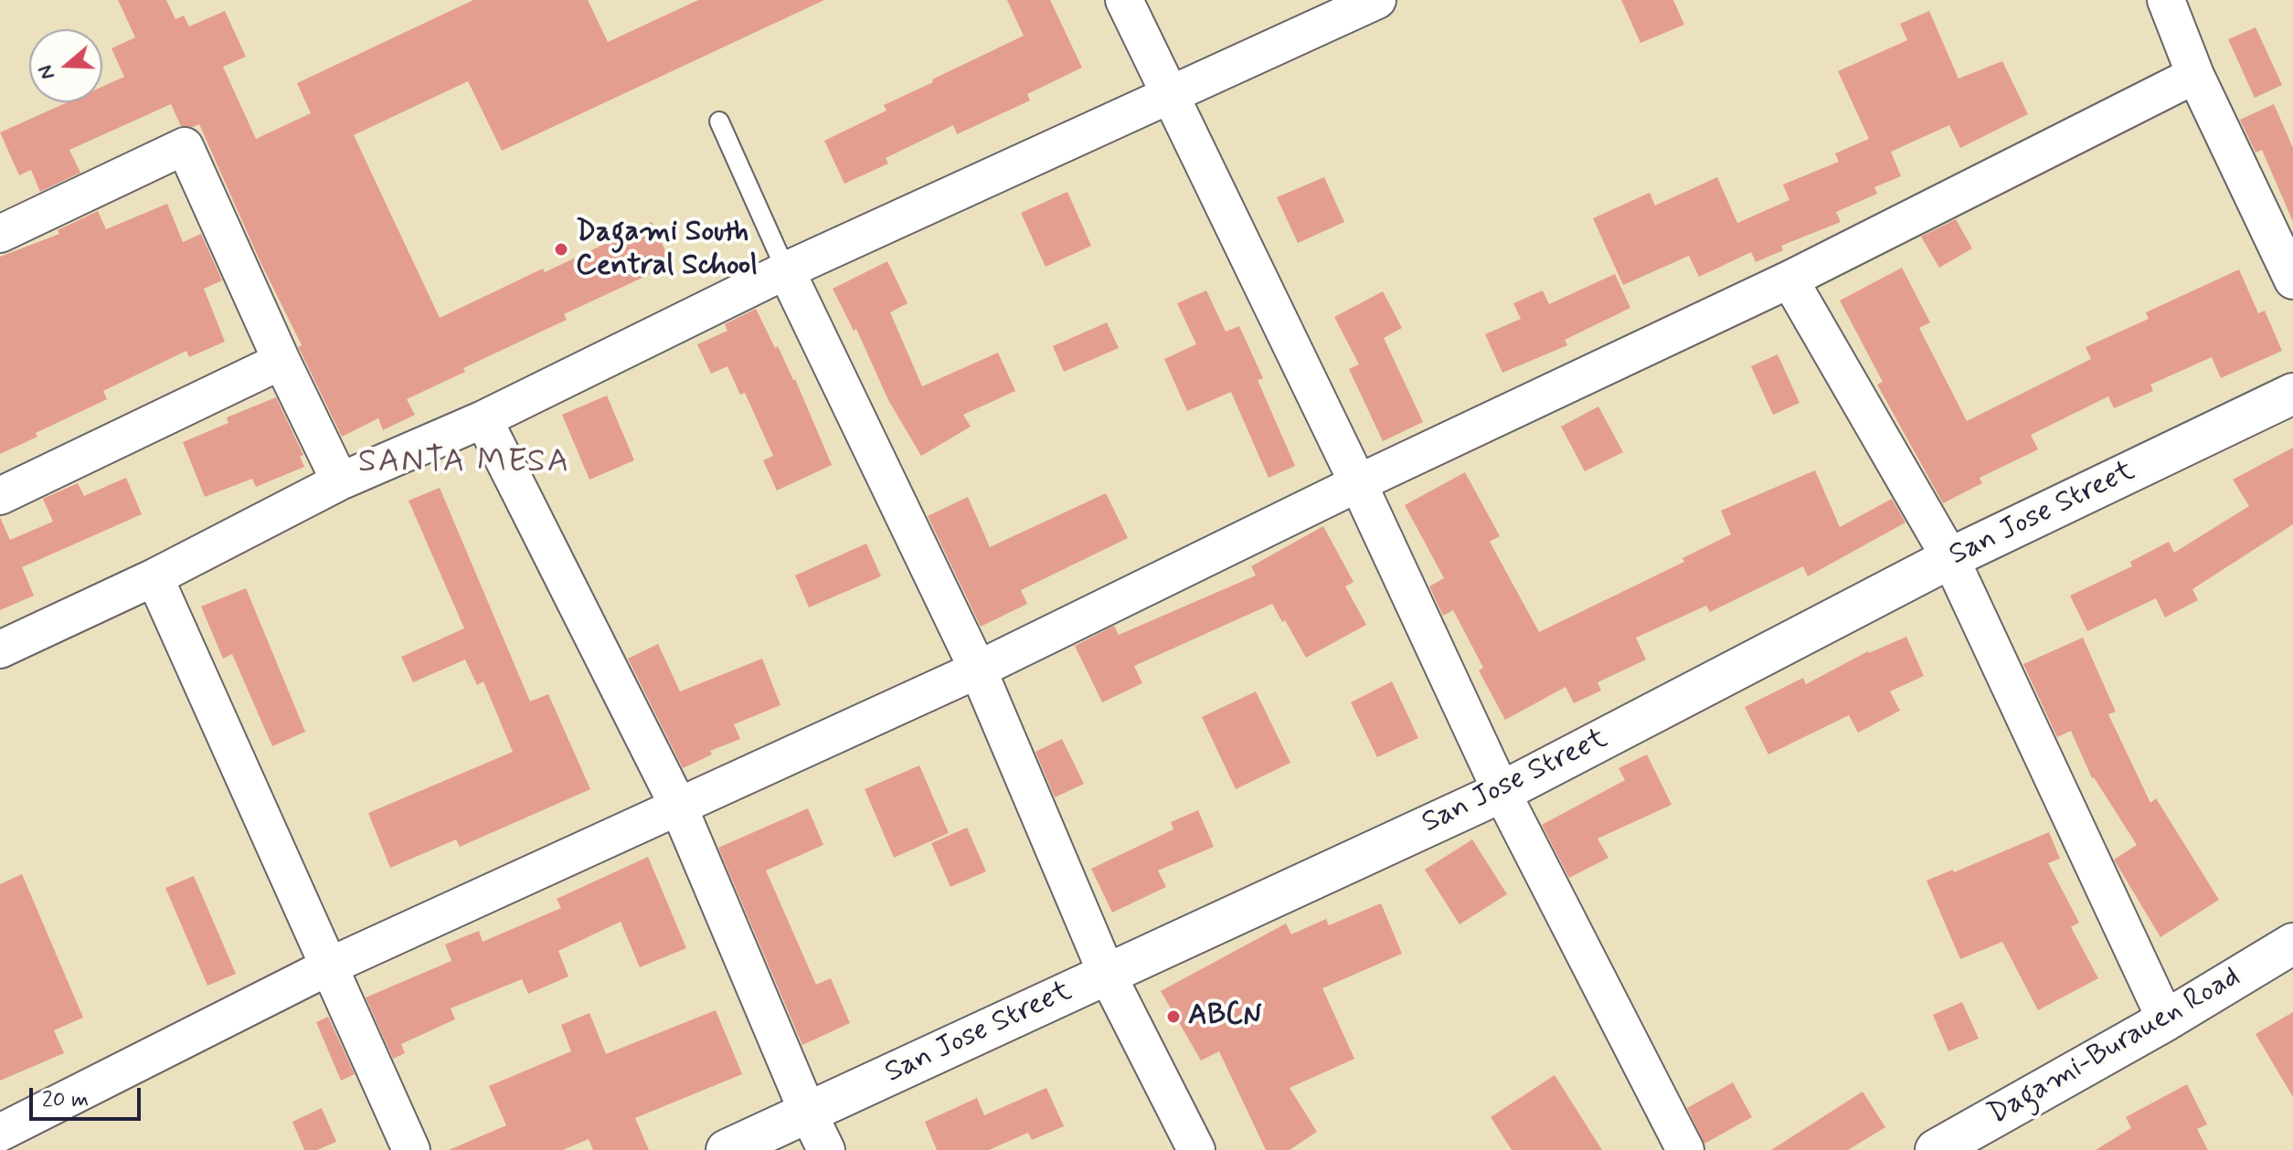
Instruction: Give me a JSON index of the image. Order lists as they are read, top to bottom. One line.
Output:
{"streets":{"street":["San Jose Street","Dagami-Burauen Road"]},"districts":["SANTA MESA"],"places":["Dagami South Central School","ABCN"],"scale_bar":"20 m","north":"left"}
